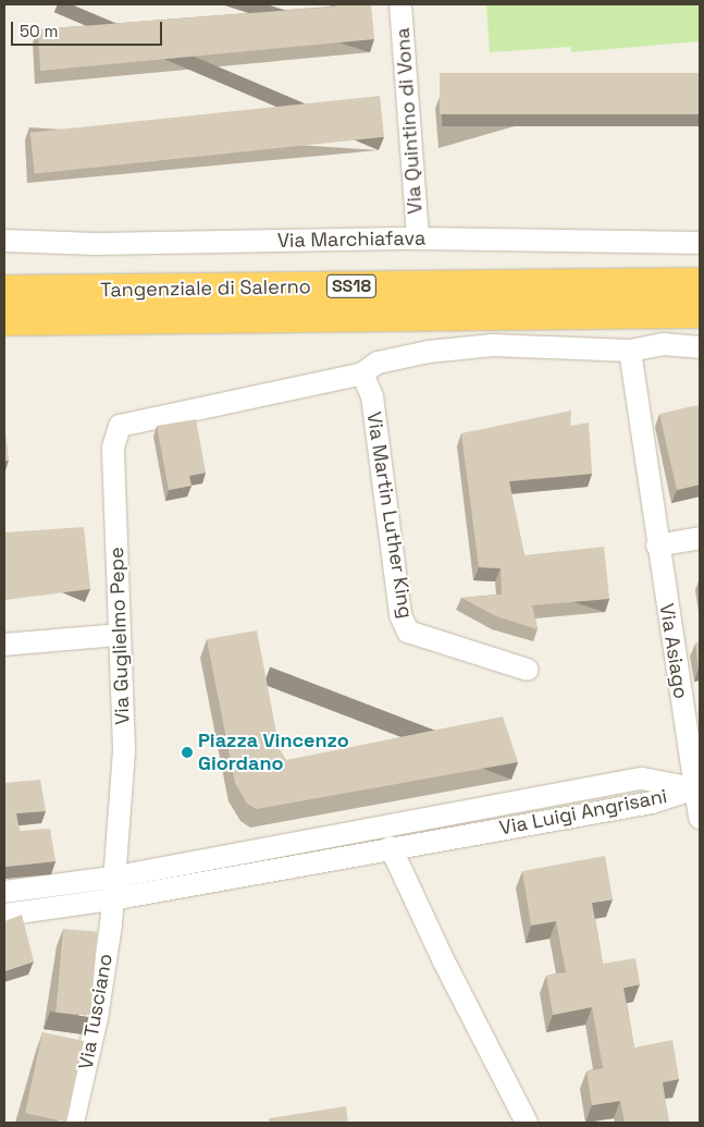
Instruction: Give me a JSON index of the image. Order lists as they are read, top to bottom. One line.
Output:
{"streets":{"highway":["SS18","Tangenziale di Salerno"],"street":["Via Quintino di Vona","Via Marchiafava","Via Martin Luther King","Via Guglielmo Pepe","Via Asiago","Via Luigi Angrisani","Via Tusciano"]},"crossings":[["Via Quintino di Vona","Via Marchiafava"],["Via Martin Luther King","Via Guglielmo Pepe"],["Via Guglielmo Pepe","Via Luigi Angrisani"],["Via Guglielmo Pepe","Via Tusciano"],["Via Asiago","Via Luigi Angrisani"],["Via Luigi Angrisani","Via Tusciano"]],"places":["Piazza Vincenzo Giordano"],"scale_bar":"50 m"}
